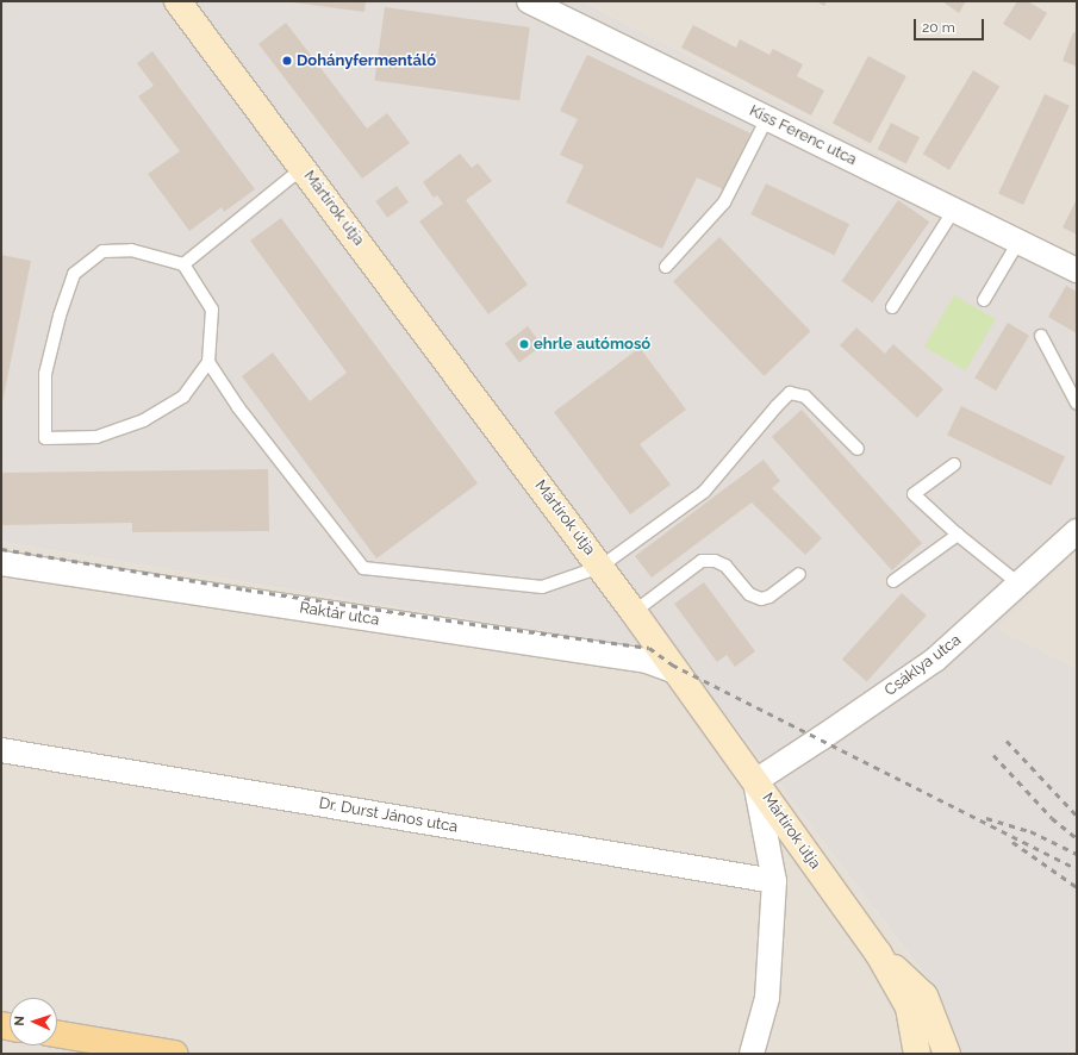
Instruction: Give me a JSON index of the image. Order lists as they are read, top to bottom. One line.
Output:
{"streets":{"street":["Kiss Ferenc utca","Mártírok útja","Raktár utca","Csáklya utca","Dr. Durst János utca"]},"crossings":[["Mártírok útja","Raktár utca"],["Mártírok útja","Csáklya utca"]],"places":["Dohányfermentáló","ehrle autómosó"],"scale_bar":"20 m","north":"left"}
